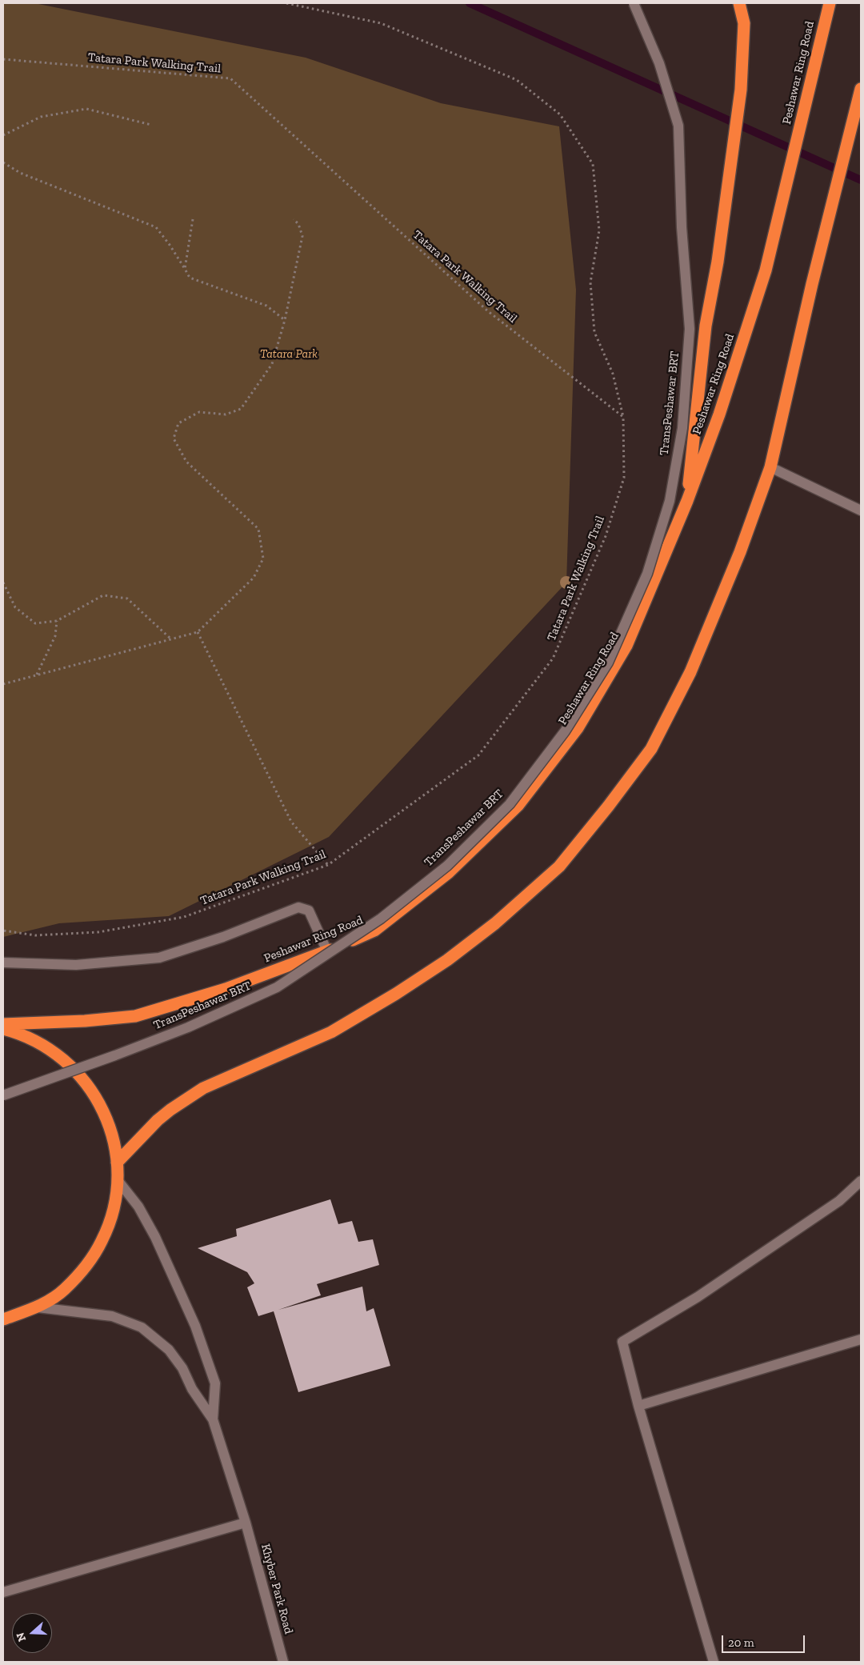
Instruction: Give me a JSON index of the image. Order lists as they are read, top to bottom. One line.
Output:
{"streets":{"highway":["Peshawar Ring Road"],"street":["TransPeshawar BRT","Khyber Park Road"],"path":["Tatara Park Walking Trail"]},"parks":["Tatara Park"],"scale_bar":"20 m","north":"left"}
